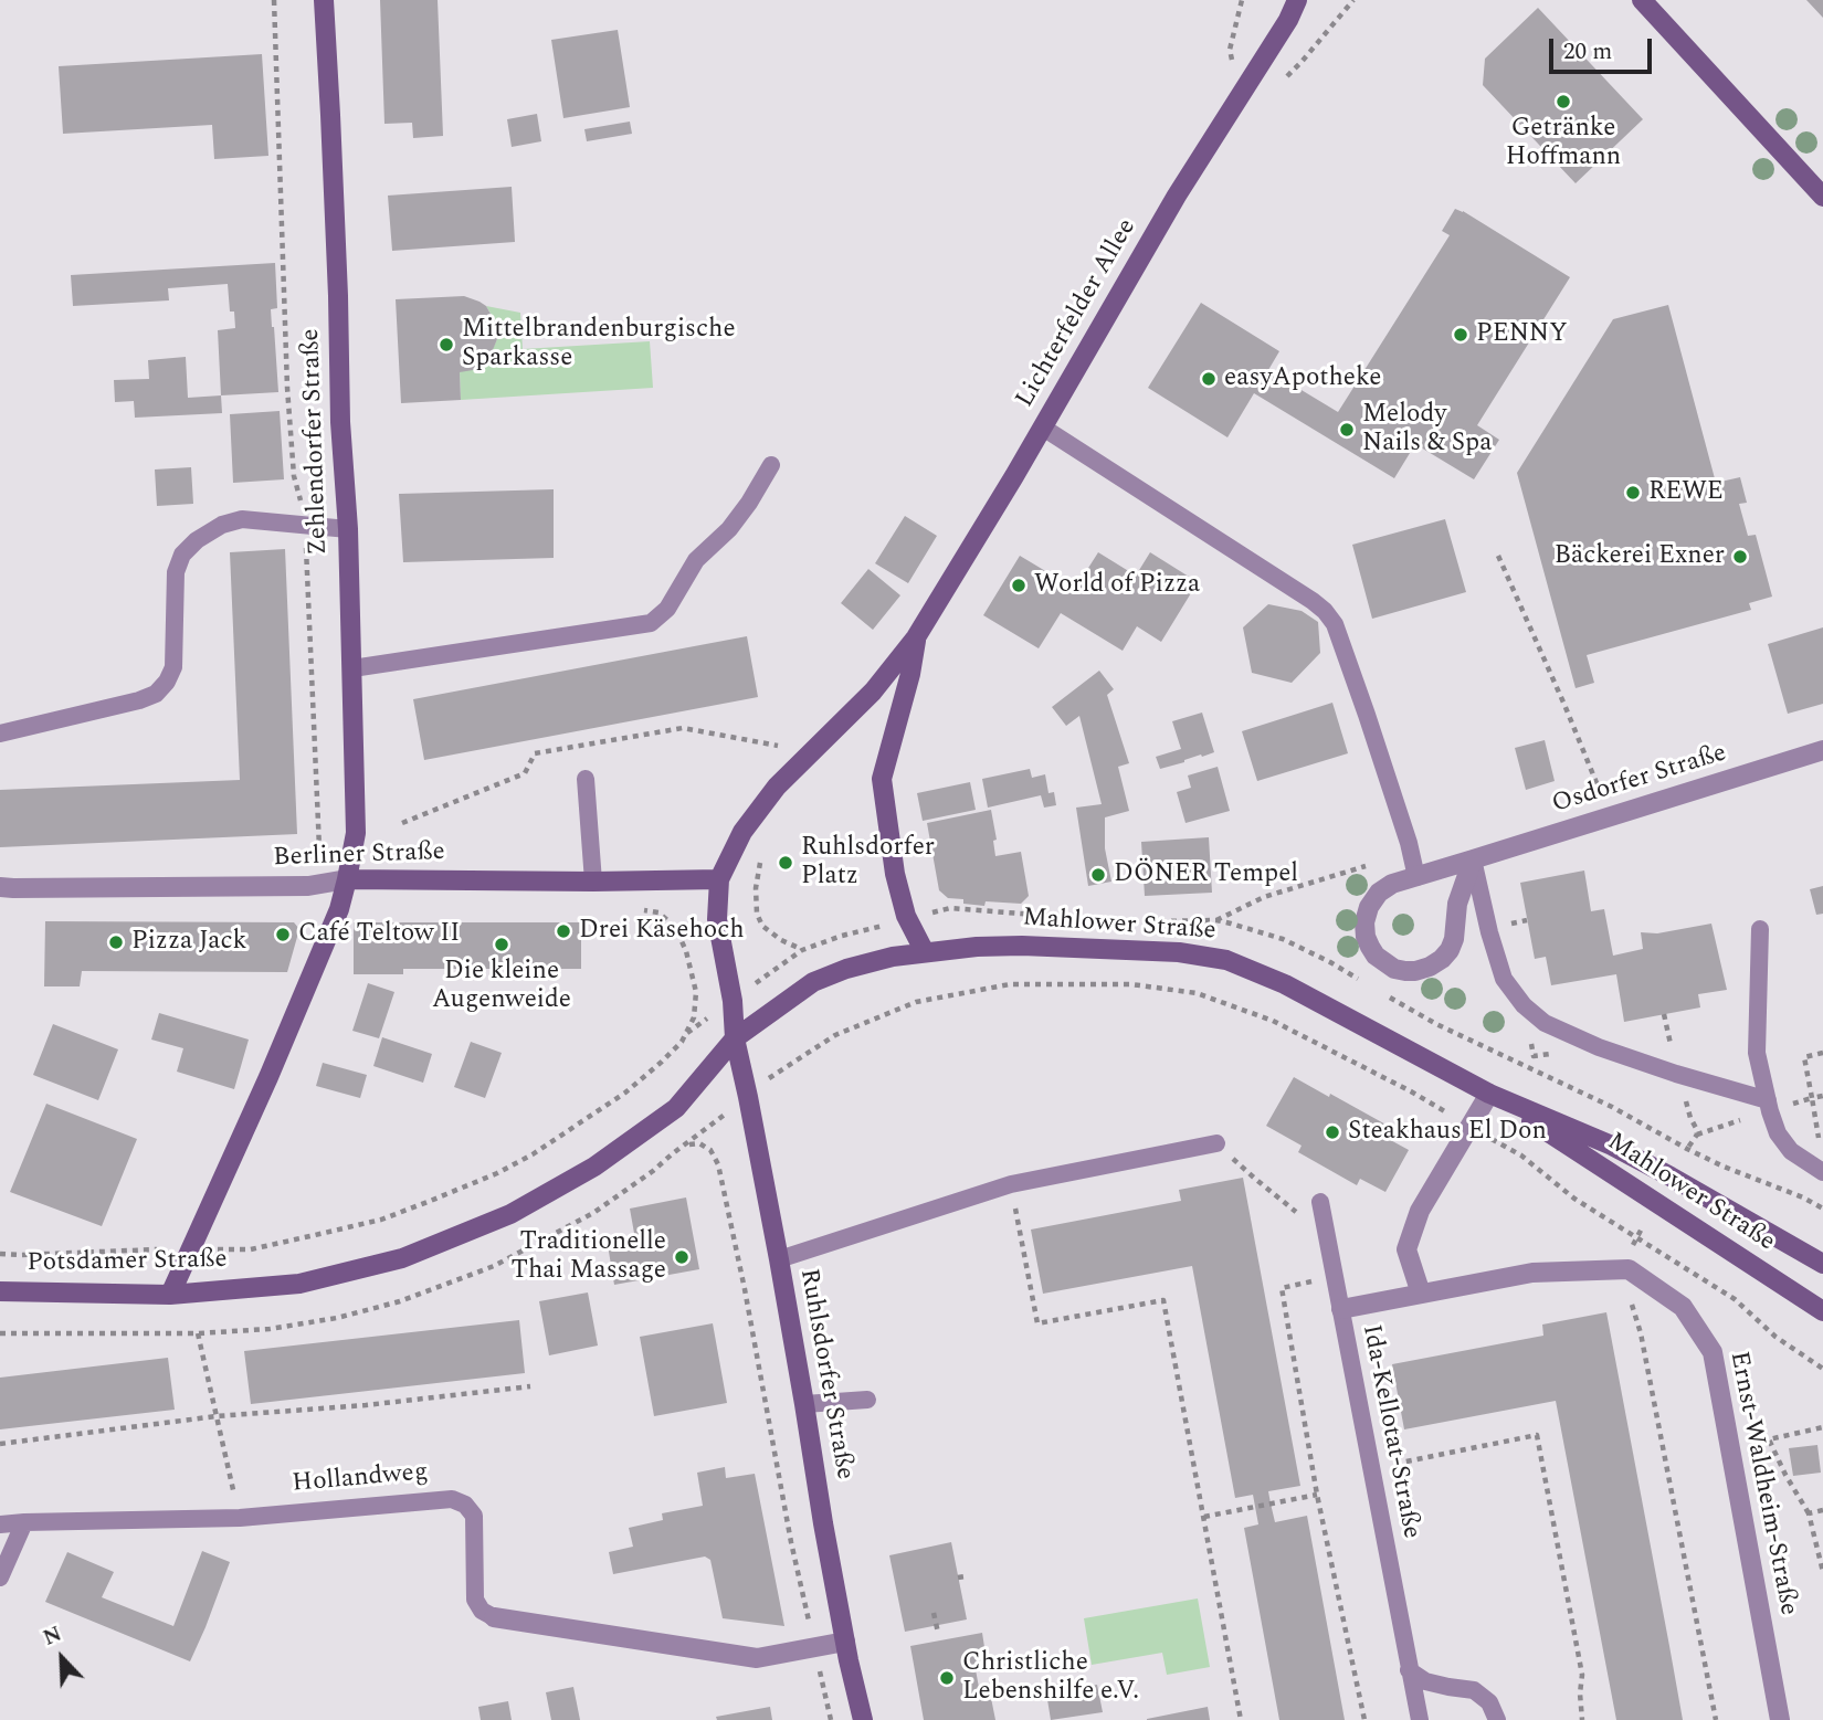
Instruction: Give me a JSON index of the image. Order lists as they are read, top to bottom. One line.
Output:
{"streets":{"street":["Lichterfelder Allee","Zehlendorfer Straße","Osdorfer Straße","Berliner Straße","Mahlower Straße","Potsdamer Straße","Ruhlsdorfer Straße","Hollandweg","Ernst-Waldheim-Straße"],"lane":["Ida-Kellotat-Straße"]},"crossings":[["Zehlendorfer Straße","Berliner Straße"],["Mahlower Straße","Potsdamer Straße"],["Mahlower Straße","Ruhlsdorfer Straße"],["Potsdamer Straße","Ruhlsdorfer Straße"],["Ruhlsdorfer Straße","Hollandweg"]],"places":["Getränke Hoffmann","PENNY","Mittelbrandenburgische Sparkasse","easyApotheke","Melody Nails & Spa","REWE","Bäckerei Exner","World of Pizza","Ruhlsdorfer Platz","DÖNER Tempel","Drei Käsehoch","Café Teltow II","Pizza Jack","Die kleine Augenweide","Steakhaus El Don","Traditionelle Thai Massage","Christliche Lebenshilfe e.V."],"scale_bar":"20 m","north":"top left"}
